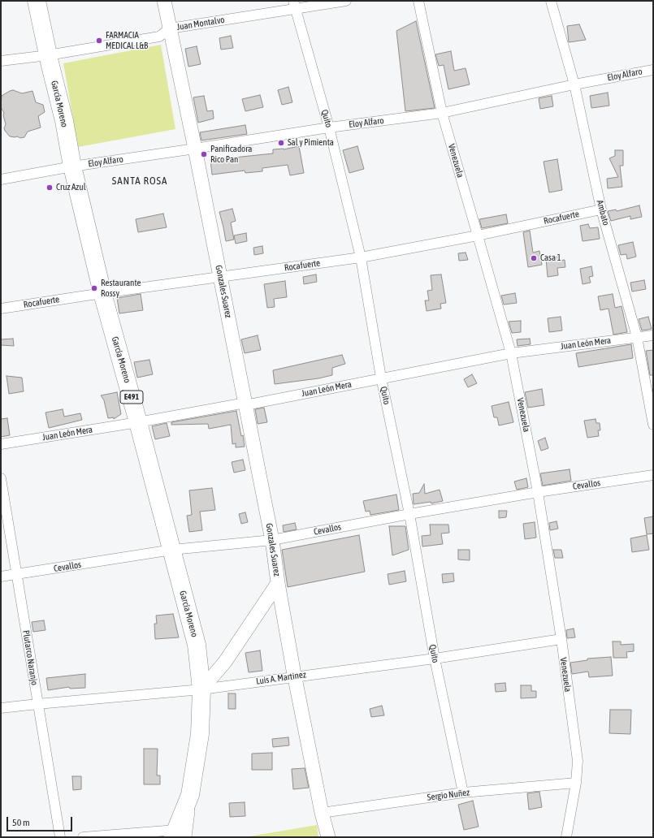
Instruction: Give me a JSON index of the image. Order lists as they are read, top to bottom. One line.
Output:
{"streets":{"highway":["García Moreno","E491"],"street":["Juan Montalvo","Eloy Alfaro","Quito","Venezuela","Ambato","Rocafuerte","Gonzales Suarez","Juan León Mera","Cevallos","Plutarco Naranjo","Luis A. Martinez","Sergio Nuñez"]},"crossings":[["Juan Montalvo","García Moreno"],["Juan Montalvo","Quito"],["Juan Montalvo","Gonzales Suarez"],["Eloy Alfaro","García Moreno"],["Eloy Alfaro","Quito"],["Eloy Alfaro","Venezuela"],["Eloy Alfaro","Ambato"],["Eloy Alfaro","Gonzales Suarez"],["García Moreno","Rocafuerte"],["García Moreno","Gonzales Suarez"],["García Moreno","Juan León Mera"],["García Moreno","Cevallos"],["García Moreno","Luis A. Martinez"],["Quito","Rocafuerte"],["Quito","Juan León Mera"],["Quito","Cevallos"],["Quito","Luis A. Martinez"],["Quito","Sergio Nuñez"],["Venezuela","Rocafuerte"],["Venezuela","Juan León Mera"],["Venezuela","Cevallos"],["Venezuela","Luis A. Martinez"],["Venezuela","Sergio Nuñez"],["Ambato","Rocafuerte"],["Ambato","Juan León Mera"],["Rocafuerte","Gonzales Suarez"],["Gonzales Suarez","Juan León Mera"],["Gonzales Suarez","Cevallos"],["Gonzales Suarez","Luis A. Martinez"],["Gonzales Suarez","Sergio Nuñez"],["Cevallos","Plutarco Naranjo"],["Plutarco Naranjo","Luis A. Martinez"]],"districts":["SANTA ROSA"],"places":["FARMACIA MEDICAL L&B","Sal y Pimienta","Panificadora Rico Pan","Cruz Azul","Casa 1","Restaurante Rossy"],"scale_bar":"50 m"}
